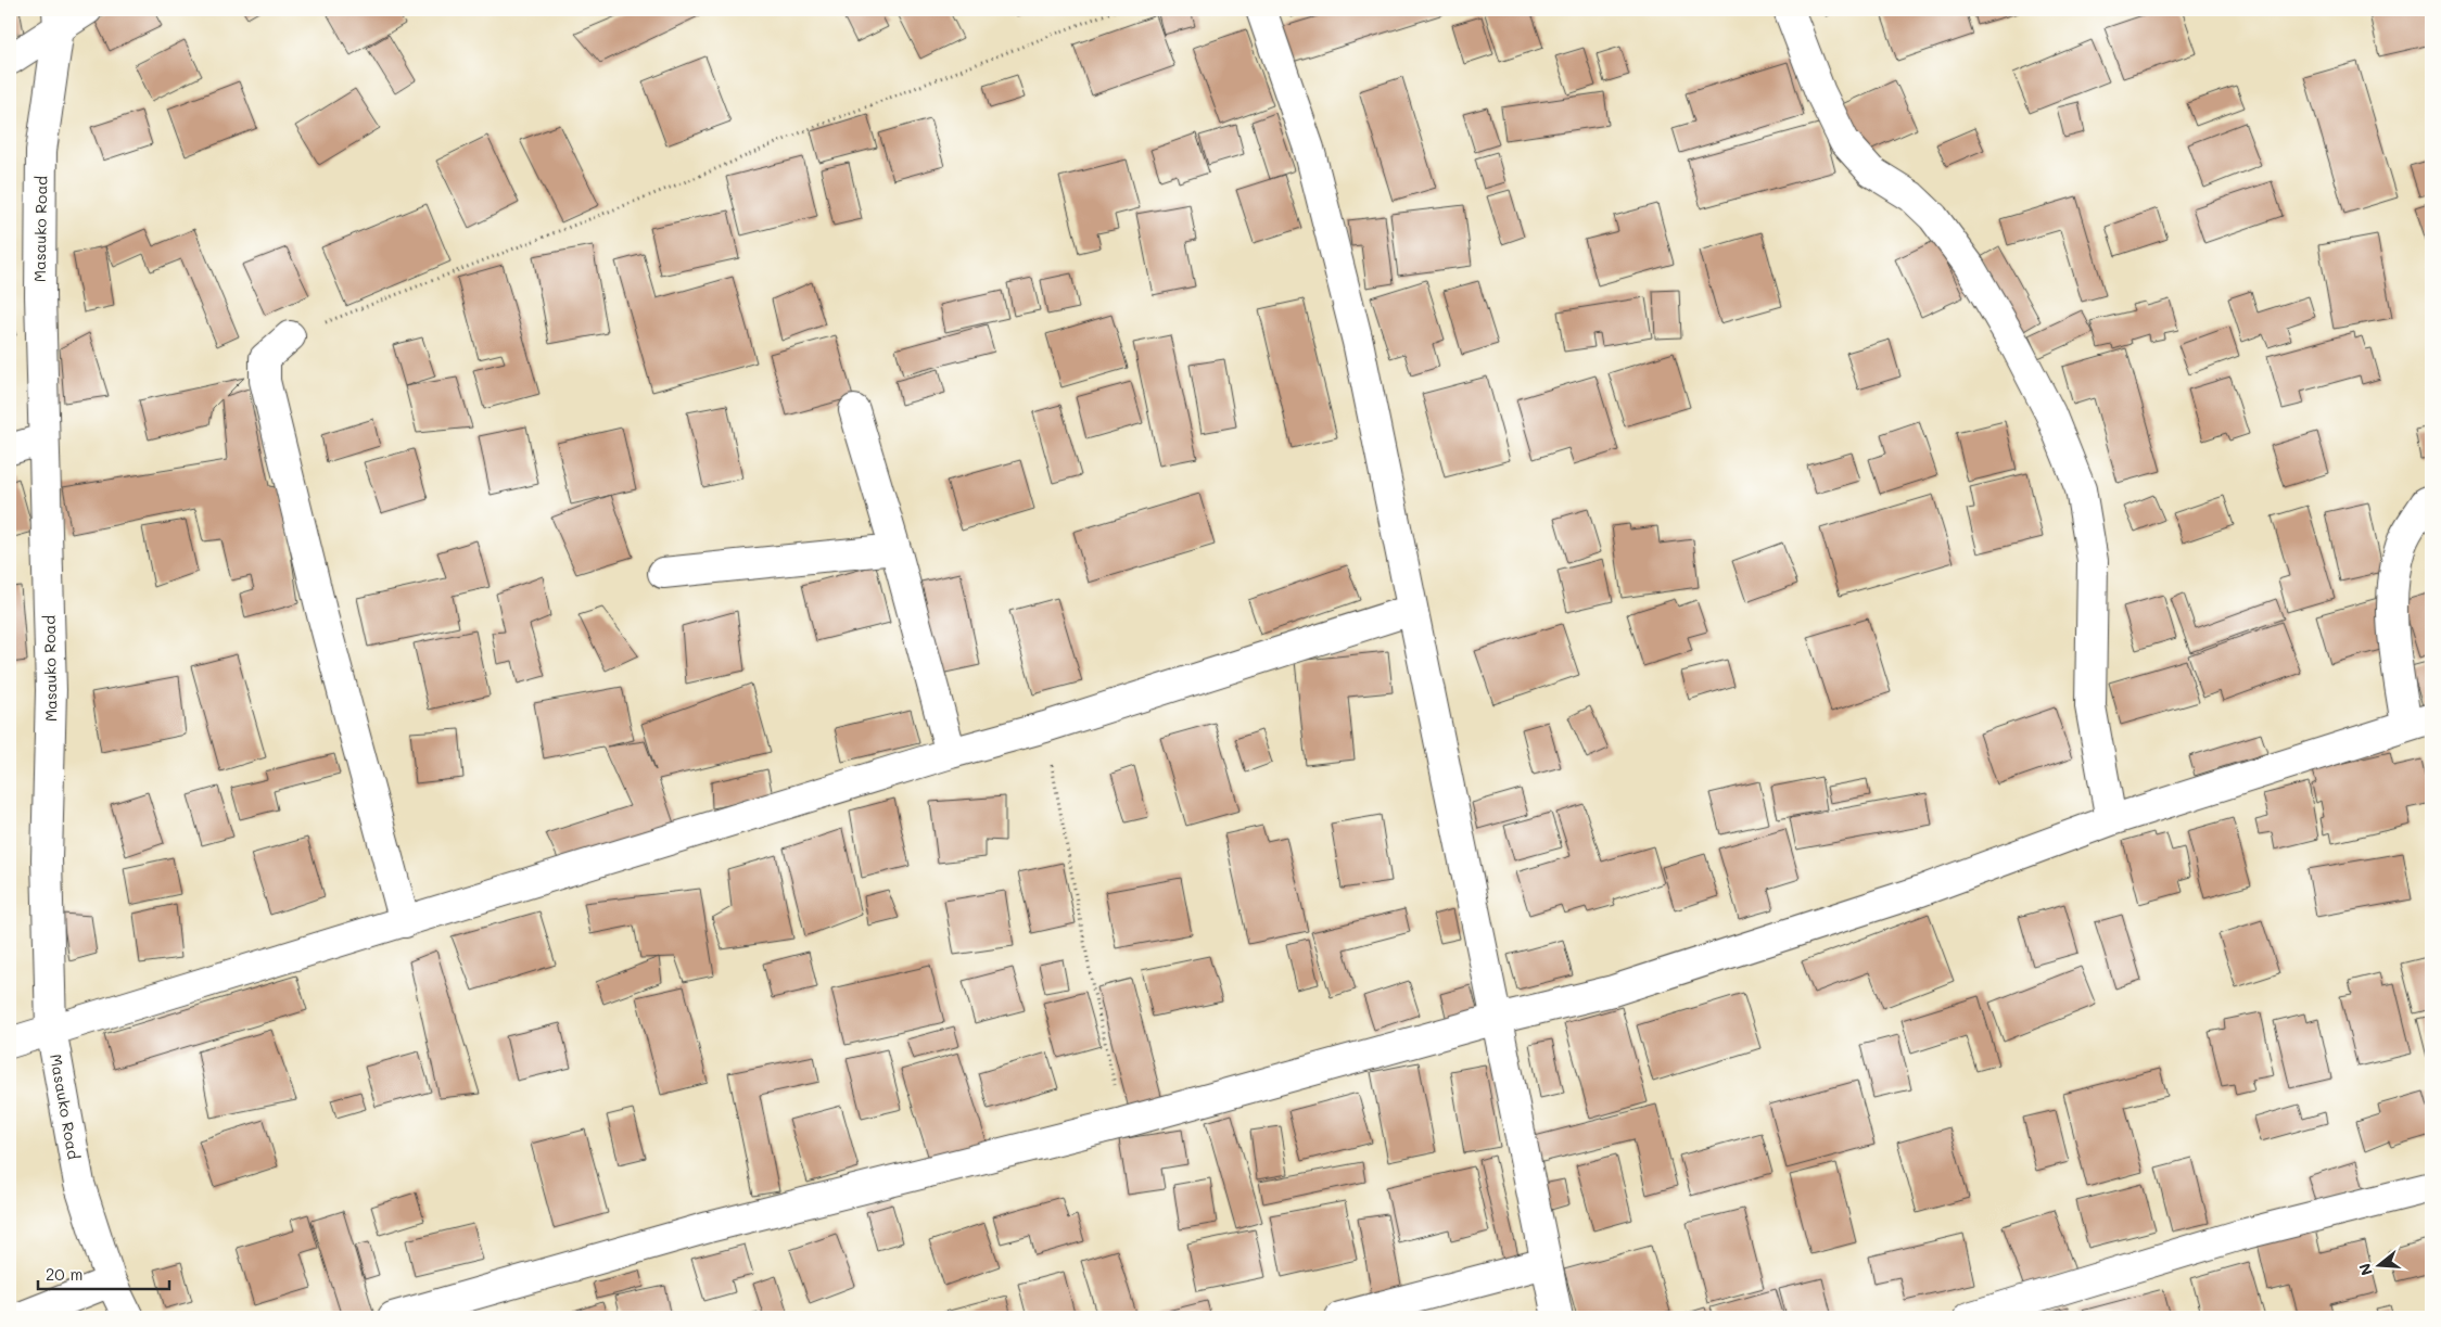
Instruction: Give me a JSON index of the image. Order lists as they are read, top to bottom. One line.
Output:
{"streets":{"street":["Masauko Road"]},"scale_bar":"20 m","north":"left"}
